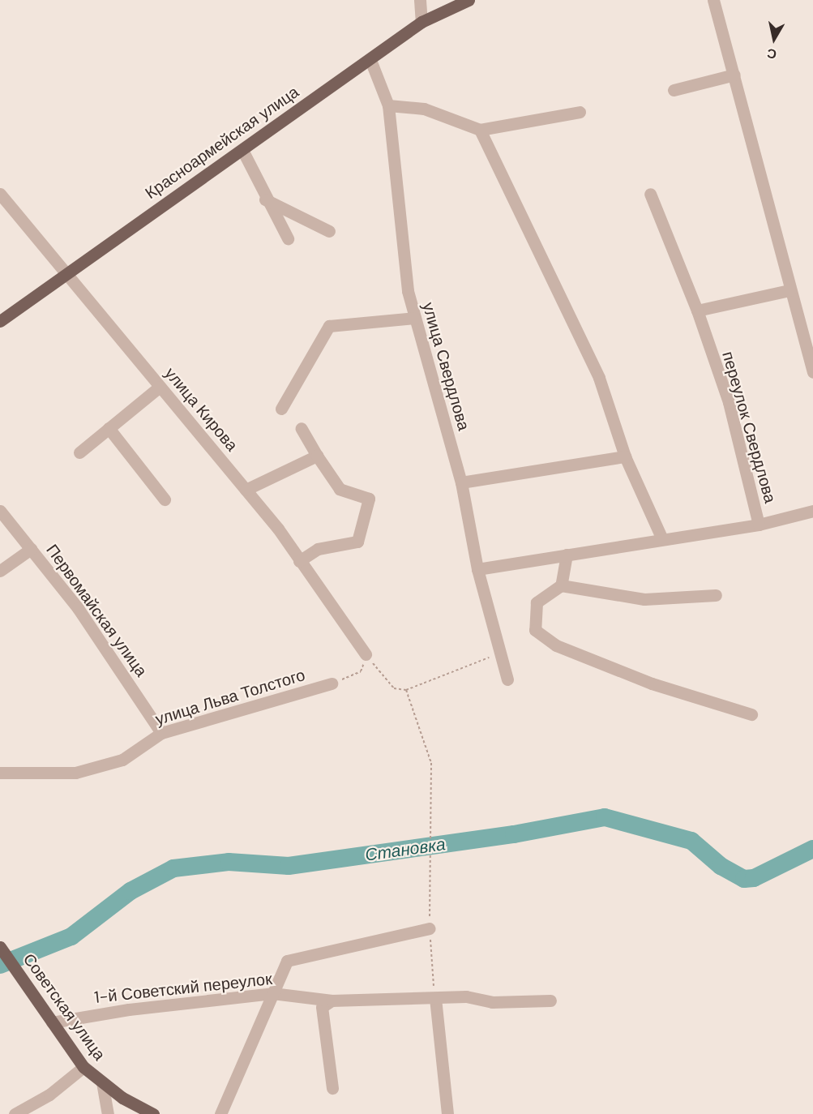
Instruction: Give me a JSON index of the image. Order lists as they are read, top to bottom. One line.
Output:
{"streets":{"main road":["Красноармейская улица","Советская улица"],"street":["улица Свердлова","улица Кирова","переулок Свердлова","Первомайская улица","улица Льва Толстого","1-й Советский переулок"]},"crossings":[["Красноармейская улица","улица Свердлова"],["Красноармейская улица","улица Кирова"],["улица Свердлова","переулок Свердлова"],["Первомайская улица","улица Льва Толстого"],["1-й Советский переулок","Советская улица"]],"water":["Становка"],"north":"bottom"}
